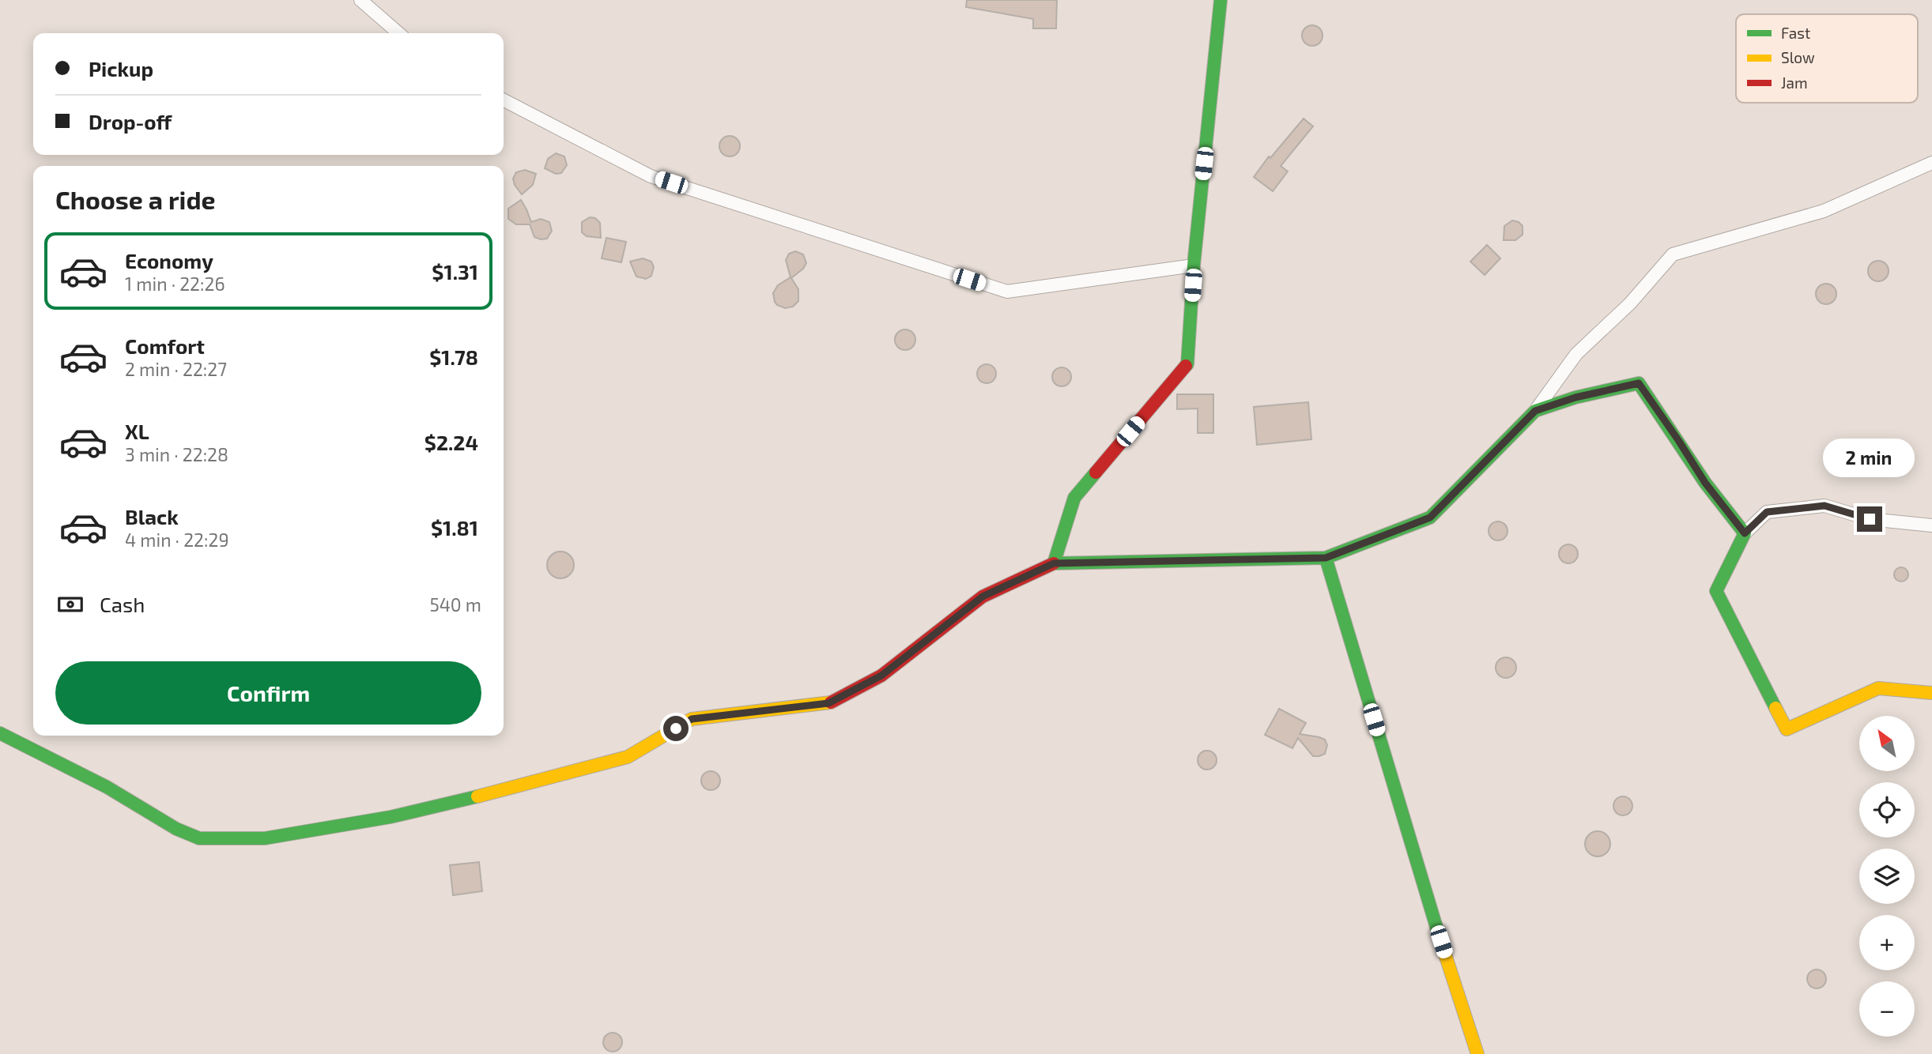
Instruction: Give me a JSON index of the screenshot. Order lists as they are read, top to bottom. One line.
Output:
{"legend":["Fast","Slow","Jam"],"north":"top left","page":{"banner":["Pickup","Drop-off"],"heading":"Choose a ride","list":[{"name":"Economy","note":"1 min · 22:26","value":"$1.31"},{"name":"Comfort","note":"2 min · 22:27","value":"$1.78"},{"name":"XL","note":"3 min · 22:28","value":"$2.24"},{"name":"Black","note":"4 min · 22:29","value":"$1.81"}],"bubble":"2 min","pay":["Cash","540 m"],"buttons":"Confirm","map_buttons":["+","−"]}}
